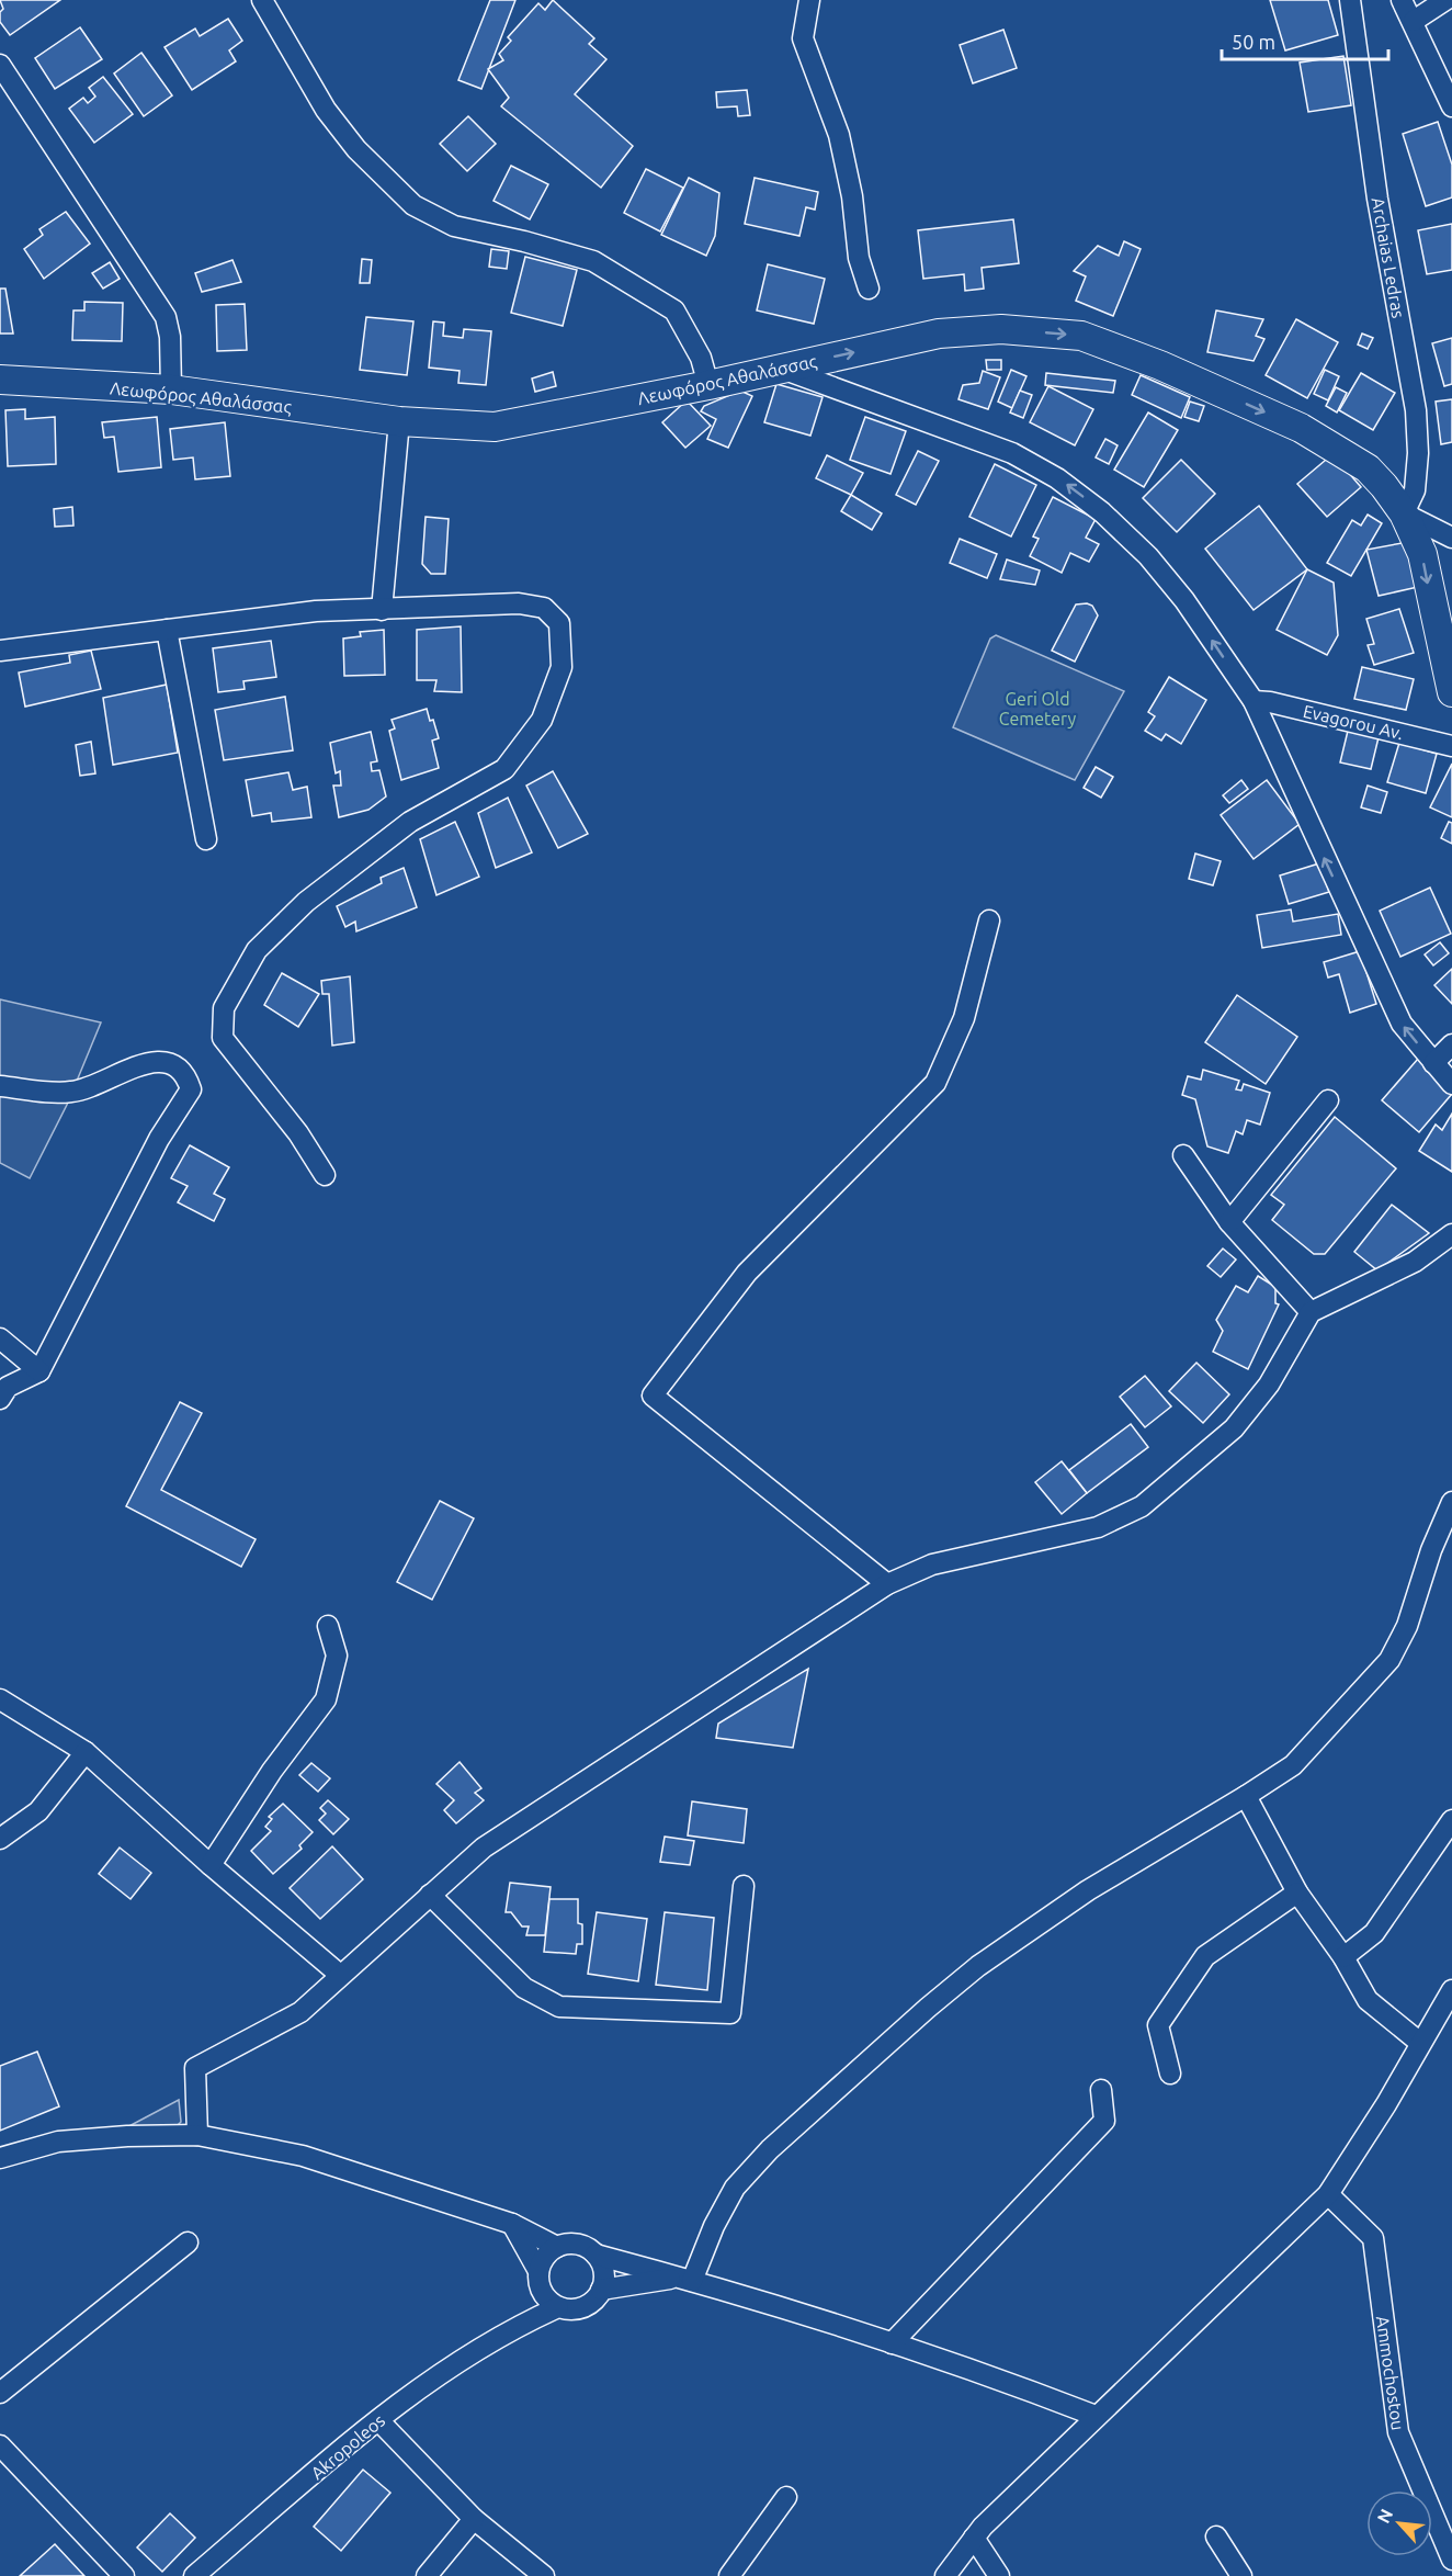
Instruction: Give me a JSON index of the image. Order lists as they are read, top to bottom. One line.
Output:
{"streets":{"main road":["Λεωφόρος Αθαλάσσας"],"street":["Archaias Ledras","Evagorou Av.","Ammochostou","Akropoleos"]},"crossings":[["Archaias Ledras","Λεωφόρος Αθαλάσσας"]],"one_way":["Λεωφόρος Αθαλάσσας"],"parks":["Geri Old Cemetery"],"scale_bar":"50 m","north":"top left"}
